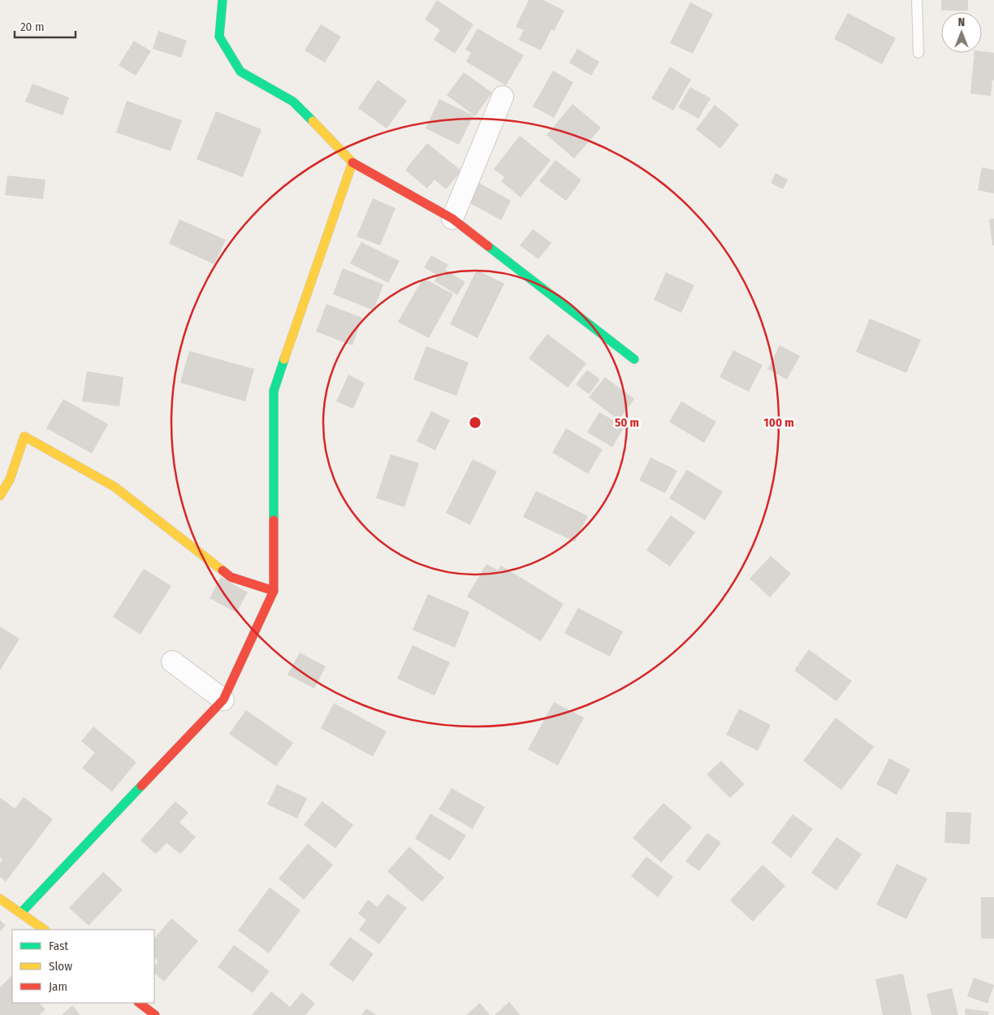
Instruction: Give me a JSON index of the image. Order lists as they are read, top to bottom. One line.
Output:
{"legend":["Fast","Slow","Jam"],"scale_bar":"20 m","north":"top","rings":["50 m","100 m"]}
